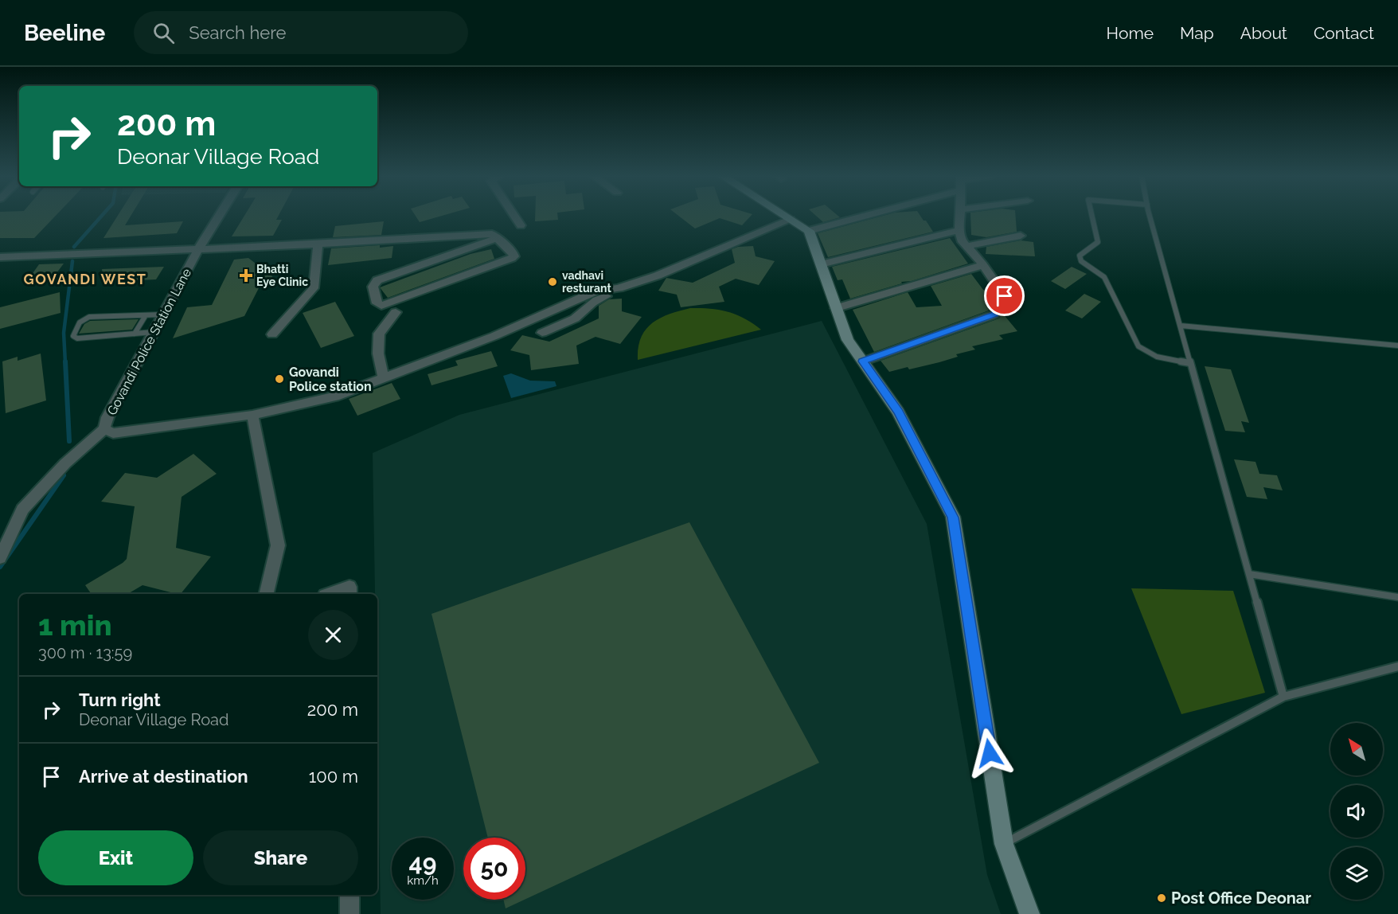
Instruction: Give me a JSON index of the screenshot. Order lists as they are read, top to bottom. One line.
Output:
{"streets":{"street":["Govandi Police Station Lane"]},"districts":["GOVANDI WEST"],"places":{"health":["Bhatti Eye Clinic"],"other":["vadhavi resturant","Govandi Police station","Post Office Deonar"]},"north":"top left","page":{"header":"Beeline","search":"Search here","nav":["Home","Map","About","Contact"],"turn":["200 m","Deonar Village Road"],"heading":["1 min","300 m · 13:59"],"list":[{"name":"Turn right","note":"Deonar Village Road","value":"200 m"},{"name":"Arrive at destination","value":"100 m"}],"buttons":["Exit","Share"],"speed":"49 km/h","limit":"50"}}
